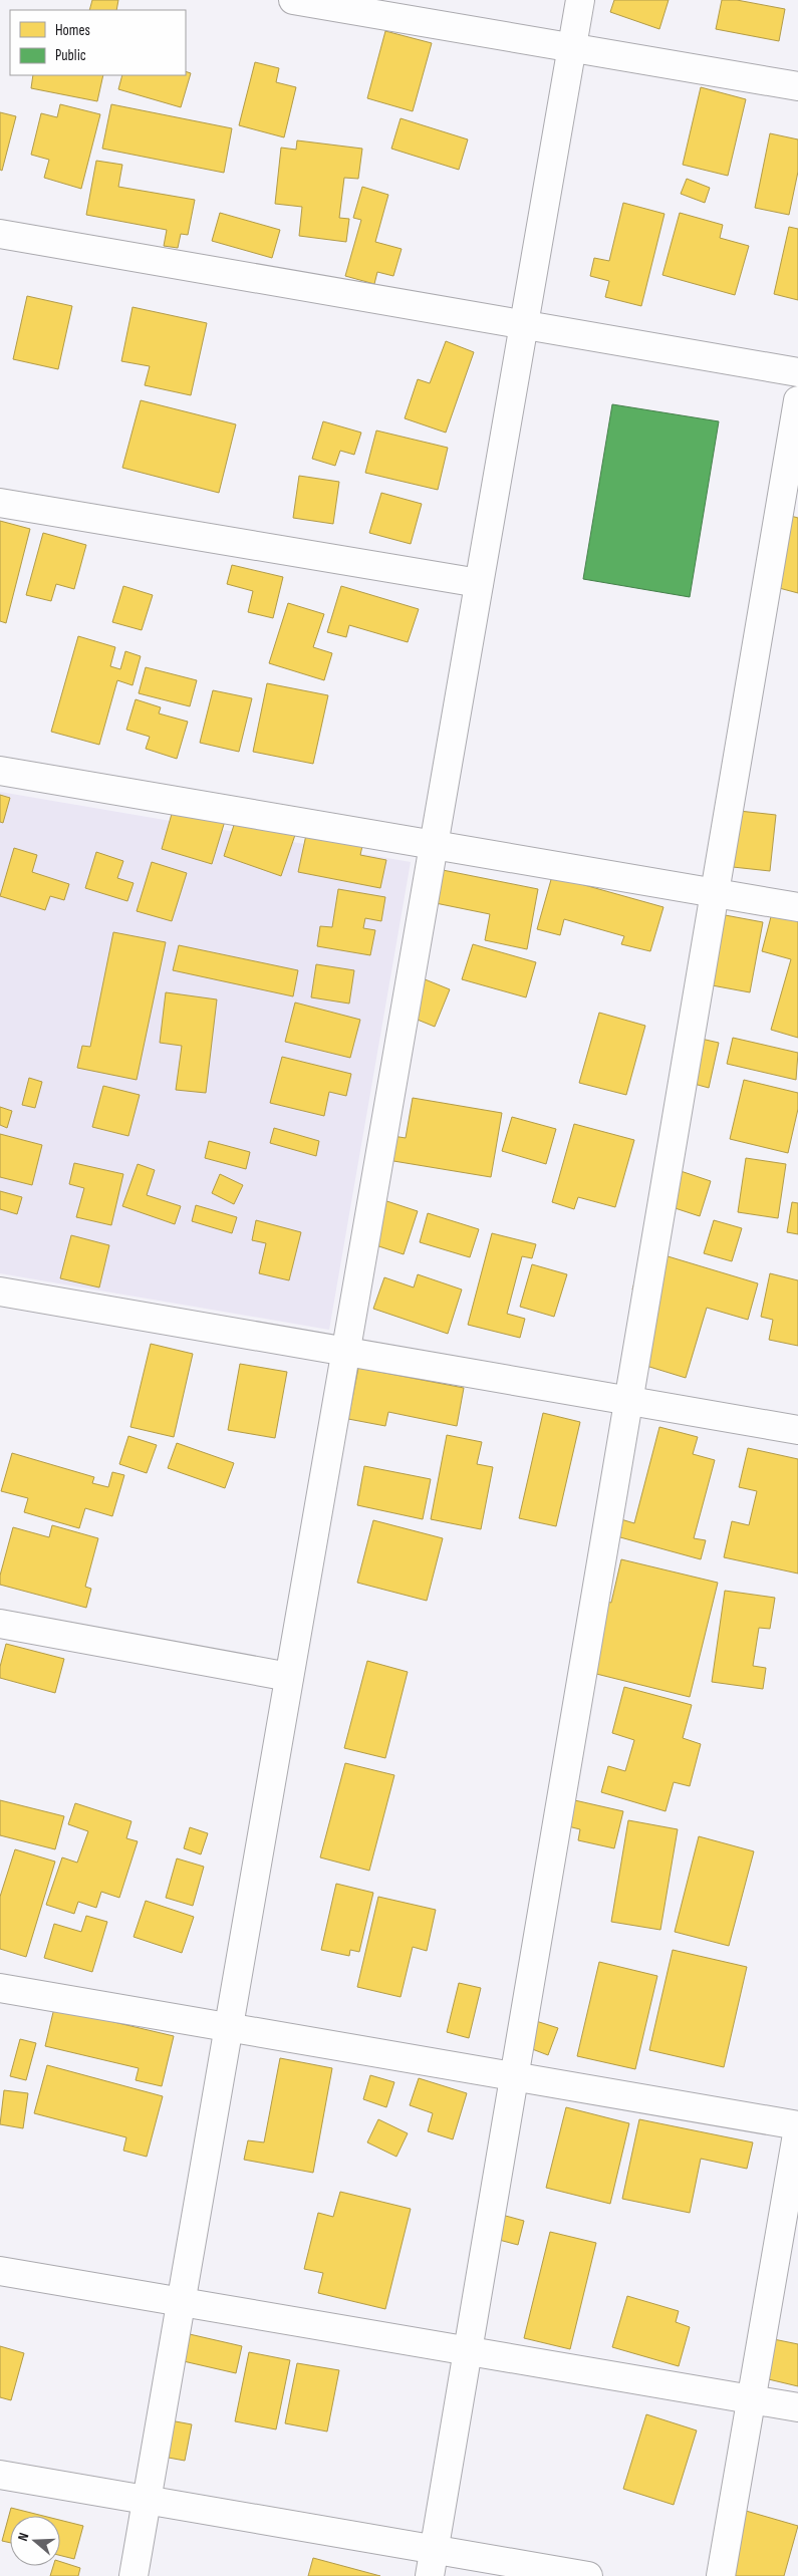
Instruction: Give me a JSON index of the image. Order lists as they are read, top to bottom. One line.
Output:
{"legend":["Homes","Public"],"north":"left"}
